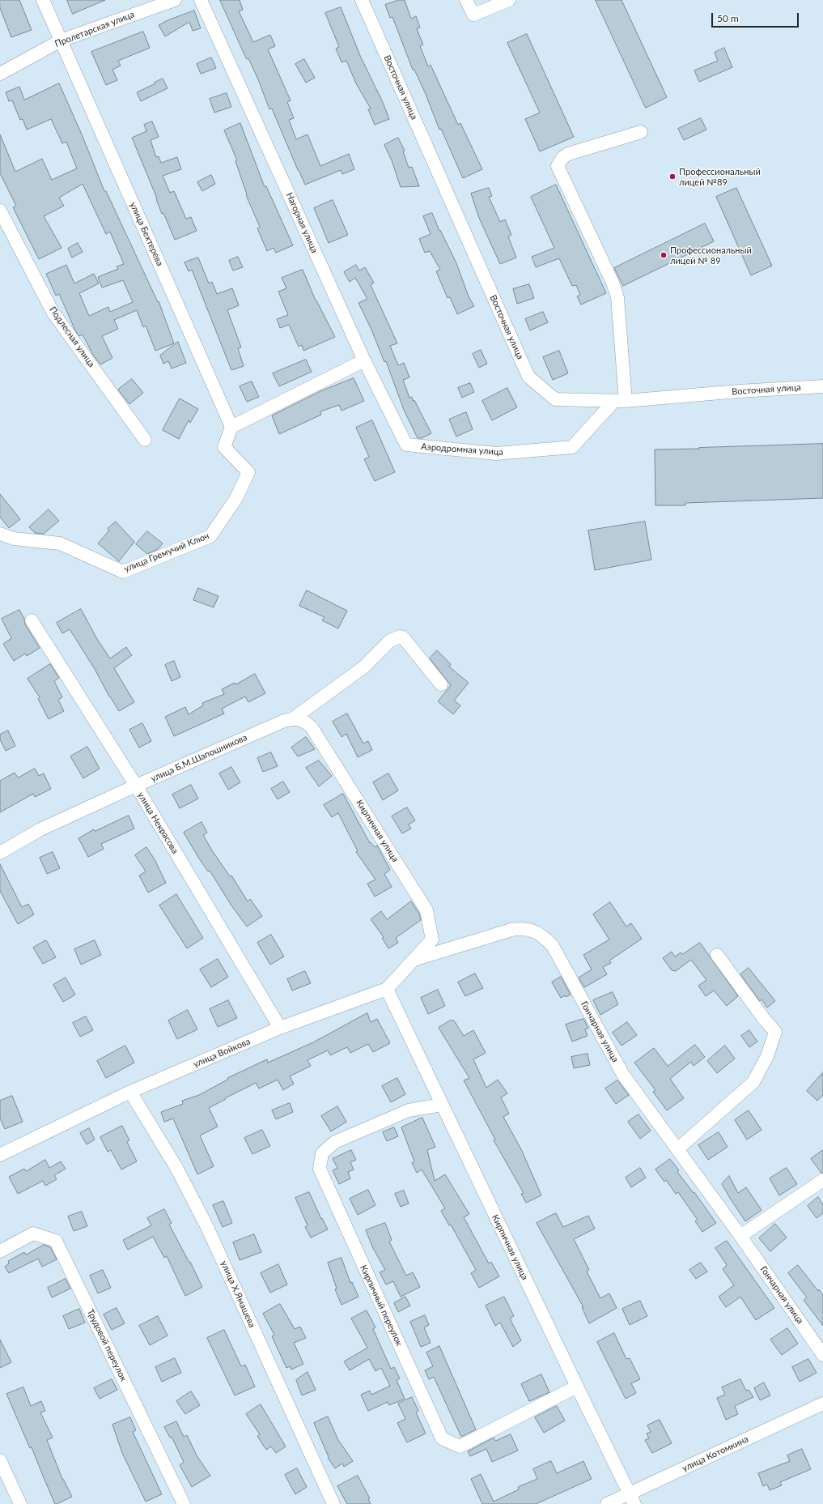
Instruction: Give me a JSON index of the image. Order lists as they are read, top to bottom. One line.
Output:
{"streets":{"street":["Пролетарская улица","Восточная улица","Нагорная улица","улица Бехтерева","Подлесная улица","Аэродромная улица","улица Гремучий Ключ","улица Б.М.Шапошникова","улица Некрасова","Кирпичная улица","Гончарная улица","улица Войкова","улица Х.Ямашева","Кирпичный переулок","Трудовой переулок","улица Котомкина"]},"crossings":[["Пролетарская улица","улица Бехтерева"],["Восточная улица","Аэродромная улица"],["Нагорная улица","Аэродромная улица"],["улица Бехтерева","улица Гремучий Ключ"],["улица Б.М.Шапошникова","улица Некрасова"],["улица Б.М.Шапошникова","Кирпичная улица"],["улица Некрасова","улица Войкова"],["Кирпичная улица","улица Войкова"],["Кирпичная улица","Кирпичный переулок"],["Кирпичная улица","улица Котомкина"],["Гончарная улица","улица Войкова"],["улица Войкова","улица Х.Ямашева"]],"places":["Профессиональный лицей №89","Профессиональный лицей № 89"],"scale_bar":"50 m"}
